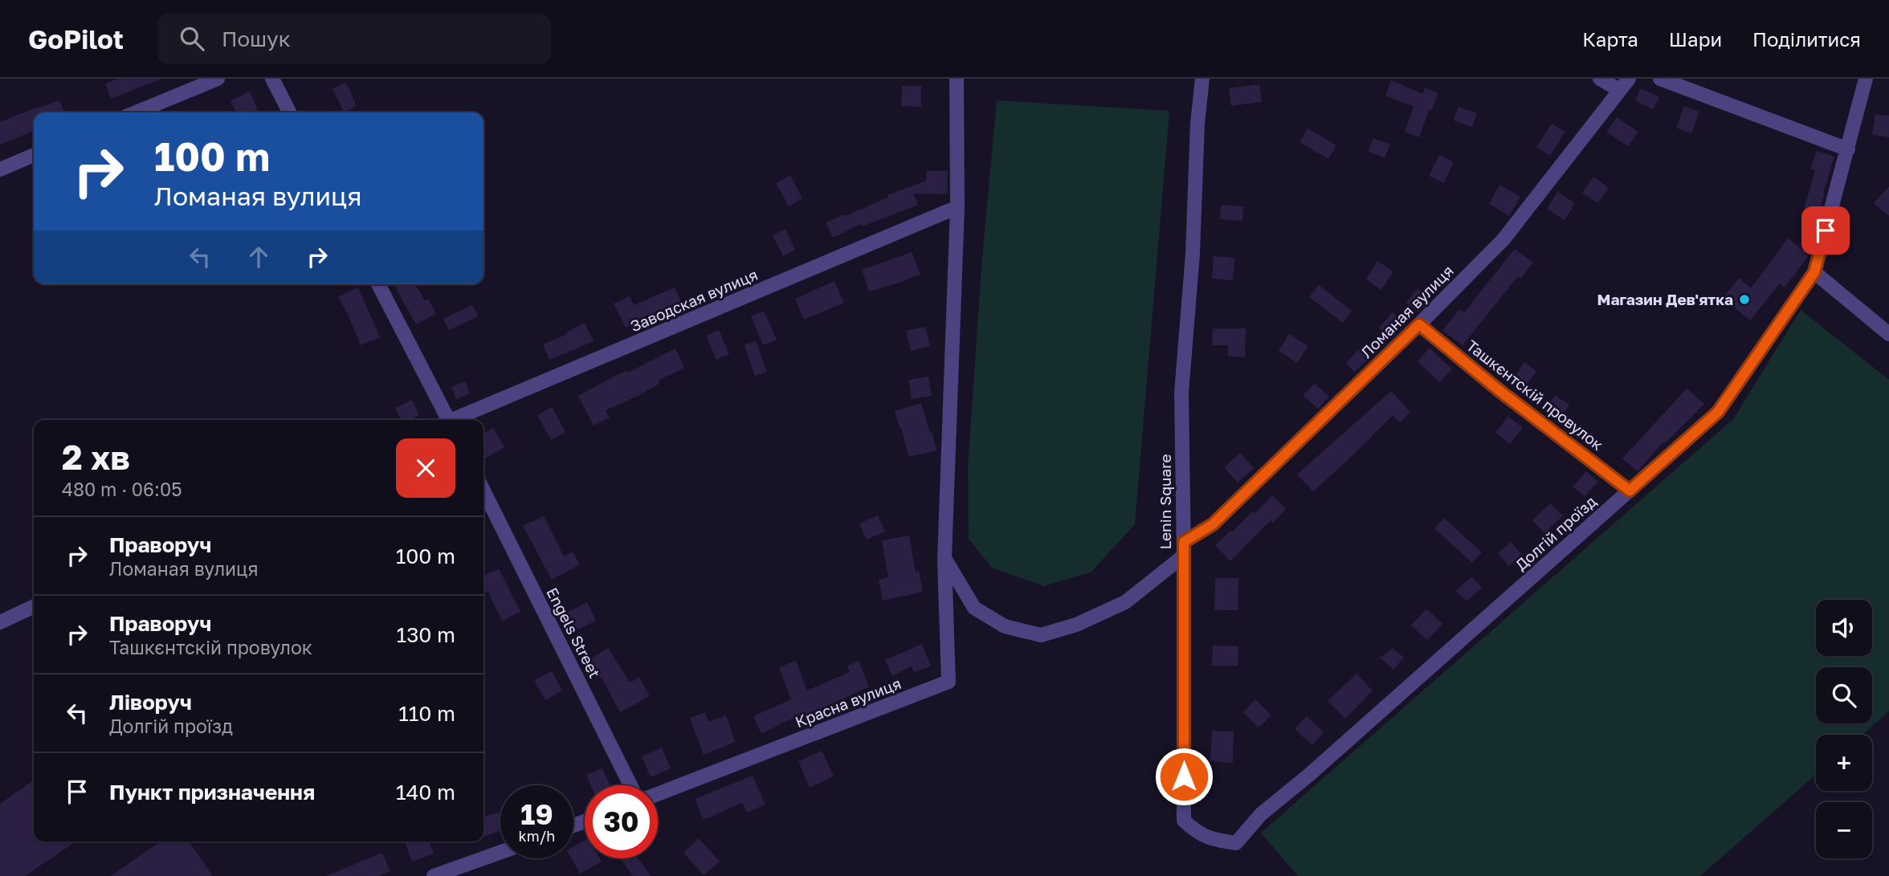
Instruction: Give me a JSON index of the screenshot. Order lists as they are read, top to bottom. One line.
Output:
{"streets":{"street":["Заводская вулиця","Ломаная вулиця","Ташкєнтскій провулок","Lenin Square","Долгій проїзд","Engels Street","Красна вулиця"]},"crossings":[["Ломаная вулиця","Ташкєнтскій провулок"],["Ломаная вулиця","Lenin Square"],["Ломаная вулиця","Долгій проїзд"],["Ташкєнтскій провулок","Долгій проїзд"],["Lenin Square","Долгій проїзд"],["Lenin Square","Красна вулиця"]],"places":["Магазин Дев'ятка"],"page":{"header":"GoPilot","search":"Пошук","nav":["Карта","Шари","Поділитися"],"turn":["100 m","Ломаная вулиця"],"heading":["2 хв","480 m · 06:05"],"list":[{"name":"Праворуч","note":"Ломаная вулиця","value":"100 m"},{"name":"Праворуч","note":"Ташкєнтскій провулок","value":"130 m"},{"name":"Ліворуч","note":"Долгій проїзд","value":"110 m"},{"name":"Пункт призначення","value":"140 m"}],"map_buttons":["+","−"],"speed":"19 km/h","limit":"30"}}
